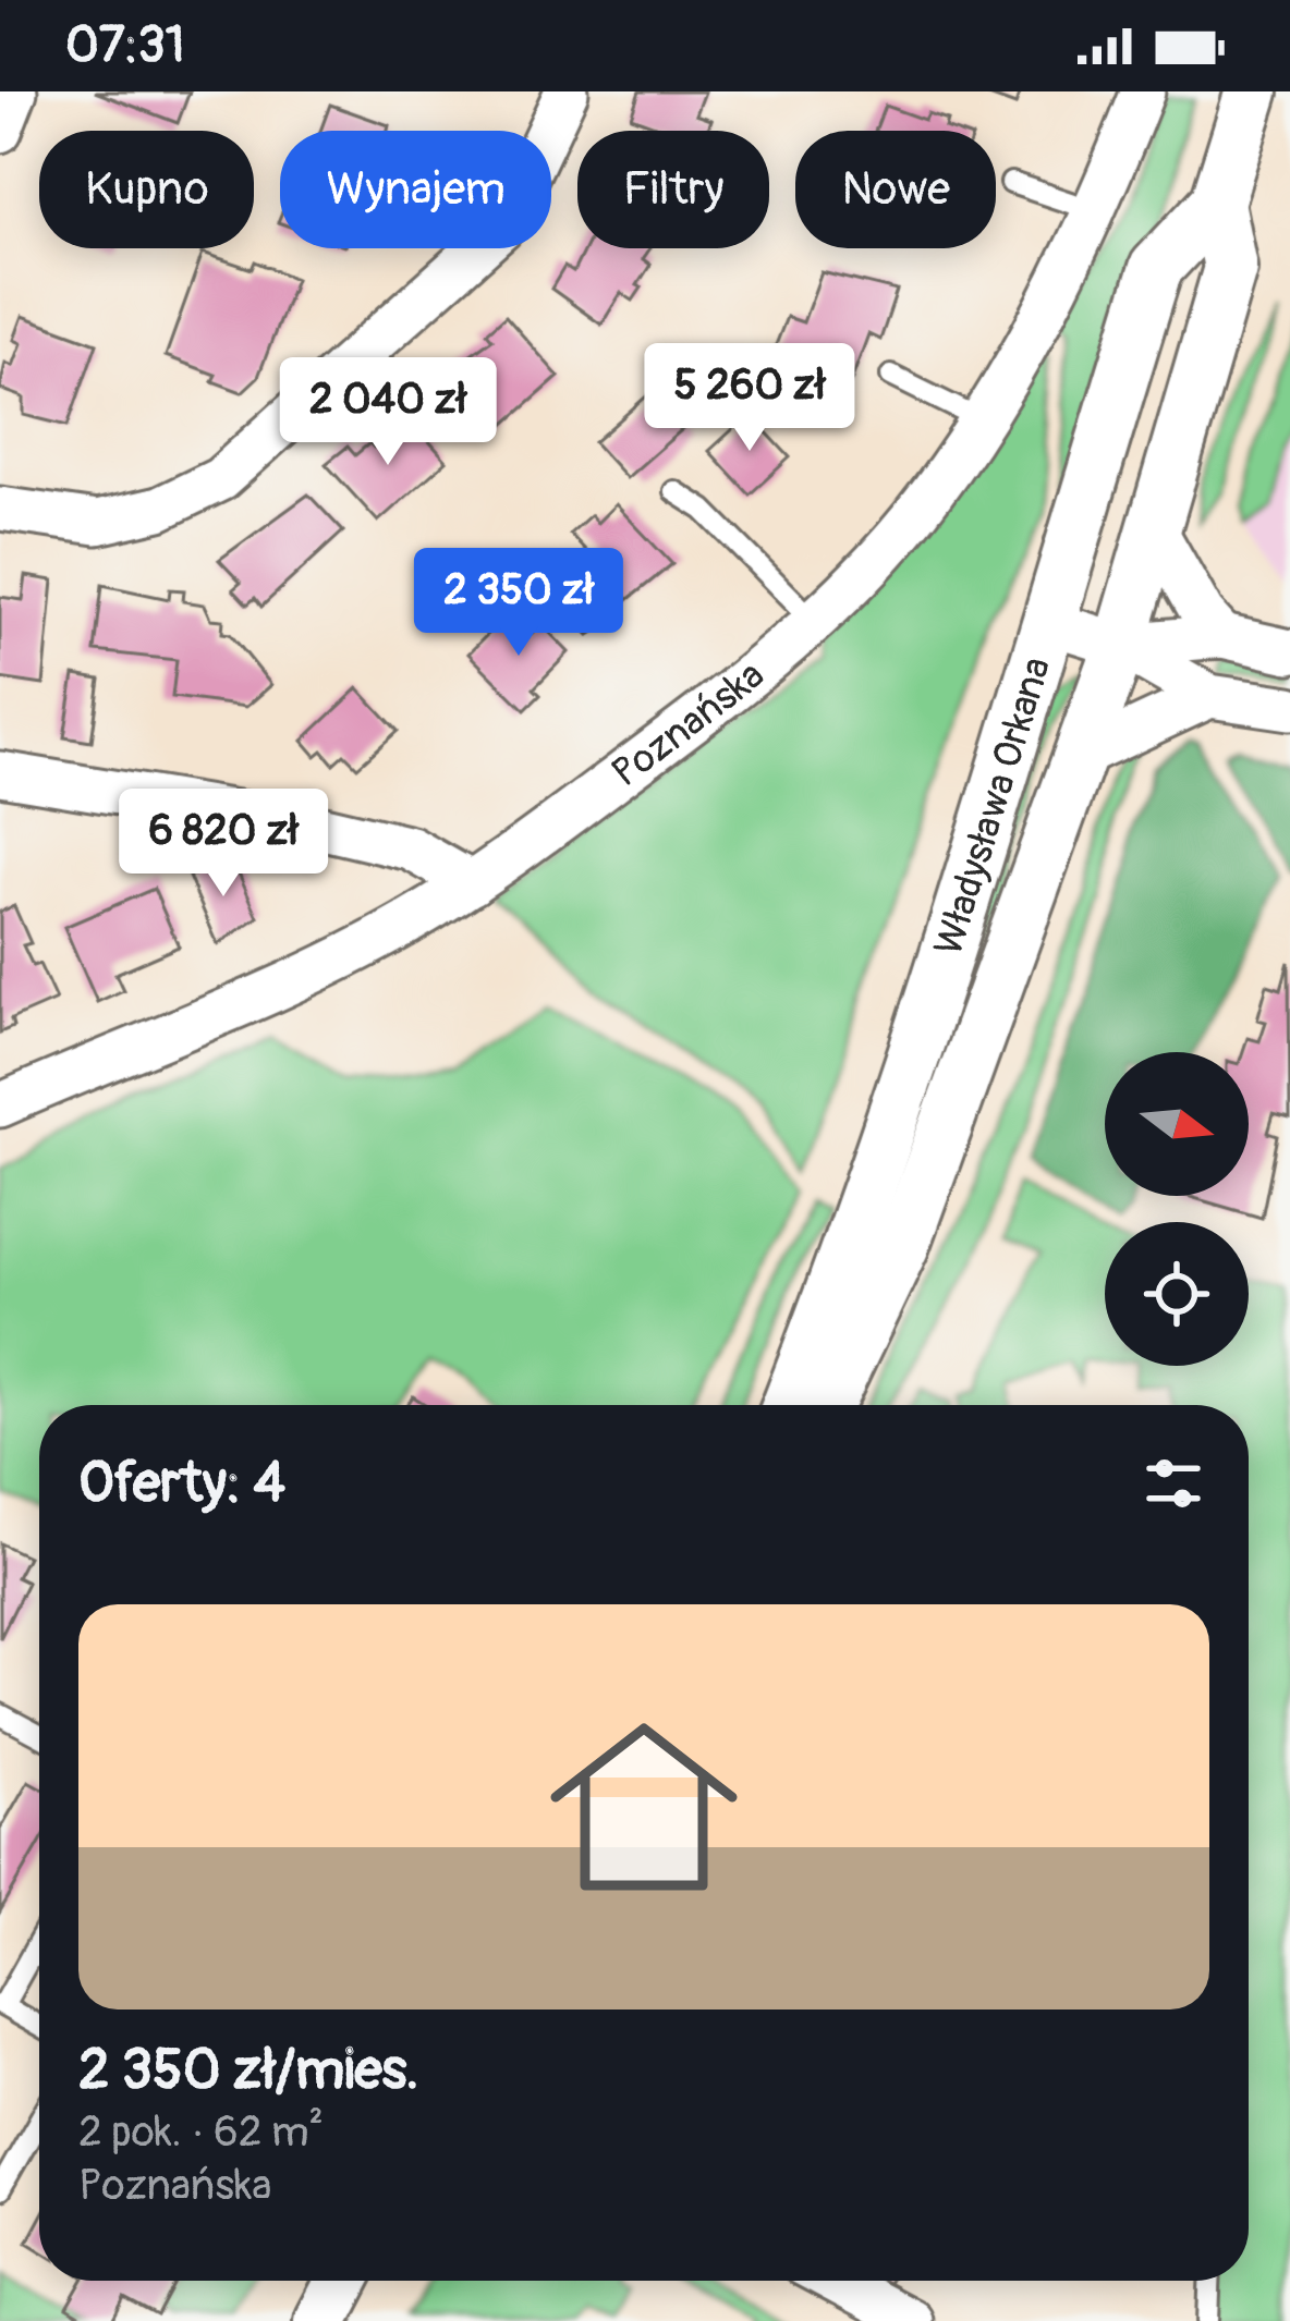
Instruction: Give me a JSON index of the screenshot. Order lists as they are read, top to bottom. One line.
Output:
{"streets":{"street":["Poznańska","Władysława Orkana"]},"north":"right","page":{"status":"07:31","chip":["Kupno","Wynajem","Filtry","Nowe"],"price":["5 260 zł","2 040 zł","2 350 zł","6 820 zł"],"heading":"Oferty: 4","list":[{"name":"2 350 zł/mies.","note":"2 pok. · 62 m² · Poznańska"}]}}
